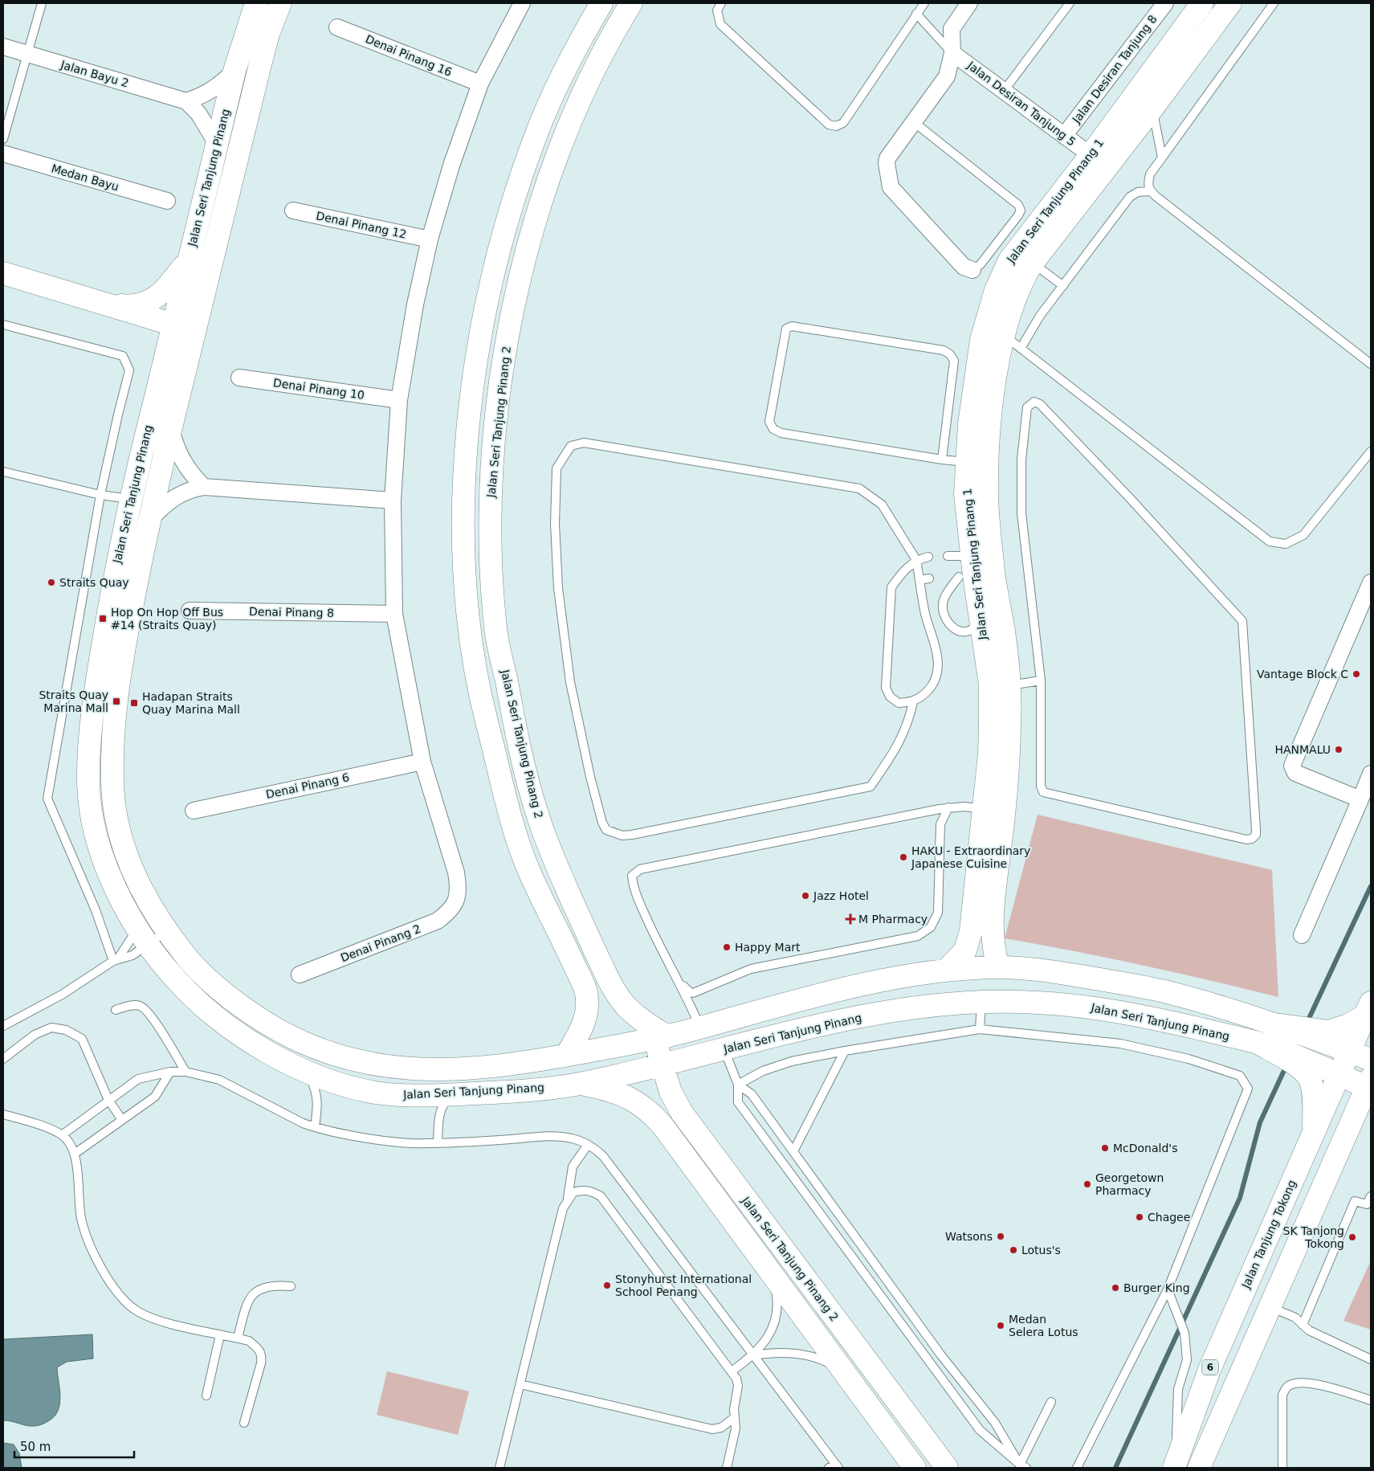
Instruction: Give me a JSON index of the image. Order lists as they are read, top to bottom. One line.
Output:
{"streets":{"main road":["Jalan Seri Tanjung Pinang","Jalan Seri Tanjung Pinang 1","Jalan Seri Tanjung Pinang 2","Jalan Tanjung Tokong","6"],"street":["Denai Pinang 16","Jalan Desiran Tanjung 8","Jalan Bayu 2","Jalan Desiran Tanjung 5","Medan Bayu","Denai Pinang 12","Denai Pinang 10","Denai Pinang 8","Denai Pinang 6","Denai Pinang 2"]},"crossings":[["Jalan Desiran Tanjung 8","Jalan Desiran Tanjung 5"],["Jalan Desiran Tanjung 5","Jalan Seri Tanjung Pinang 1"],["Jalan Seri Tanjung Pinang","Jalan Seri Tanjung Pinang 1"],["Jalan Seri Tanjung Pinang","Jalan Seri Tanjung Pinang 2"],["Denai Pinang 6","Denai Pinang 2"]],"places":{"other":["Straits Quay","Vantage Block C","HANMALU","HAKU - Extraordinary Japanese Cuisine","Jazz Hotel","Happy Mart","McDonald's","Georgetown Pharmacy","Chagee","Watsons","SK Tanjong Tokong","Lotus's","Stonyhurst International School Penang","Burger King","Medan Selera Lotus"],"transit":["Hop On Hop Off Bus #14 (Straits Quay)","Straits Quay Marina Mall","Hadapan Straits Quay Marina Mall"],"health":["M Pharmacy"]},"scale_bar":"50 m"}
